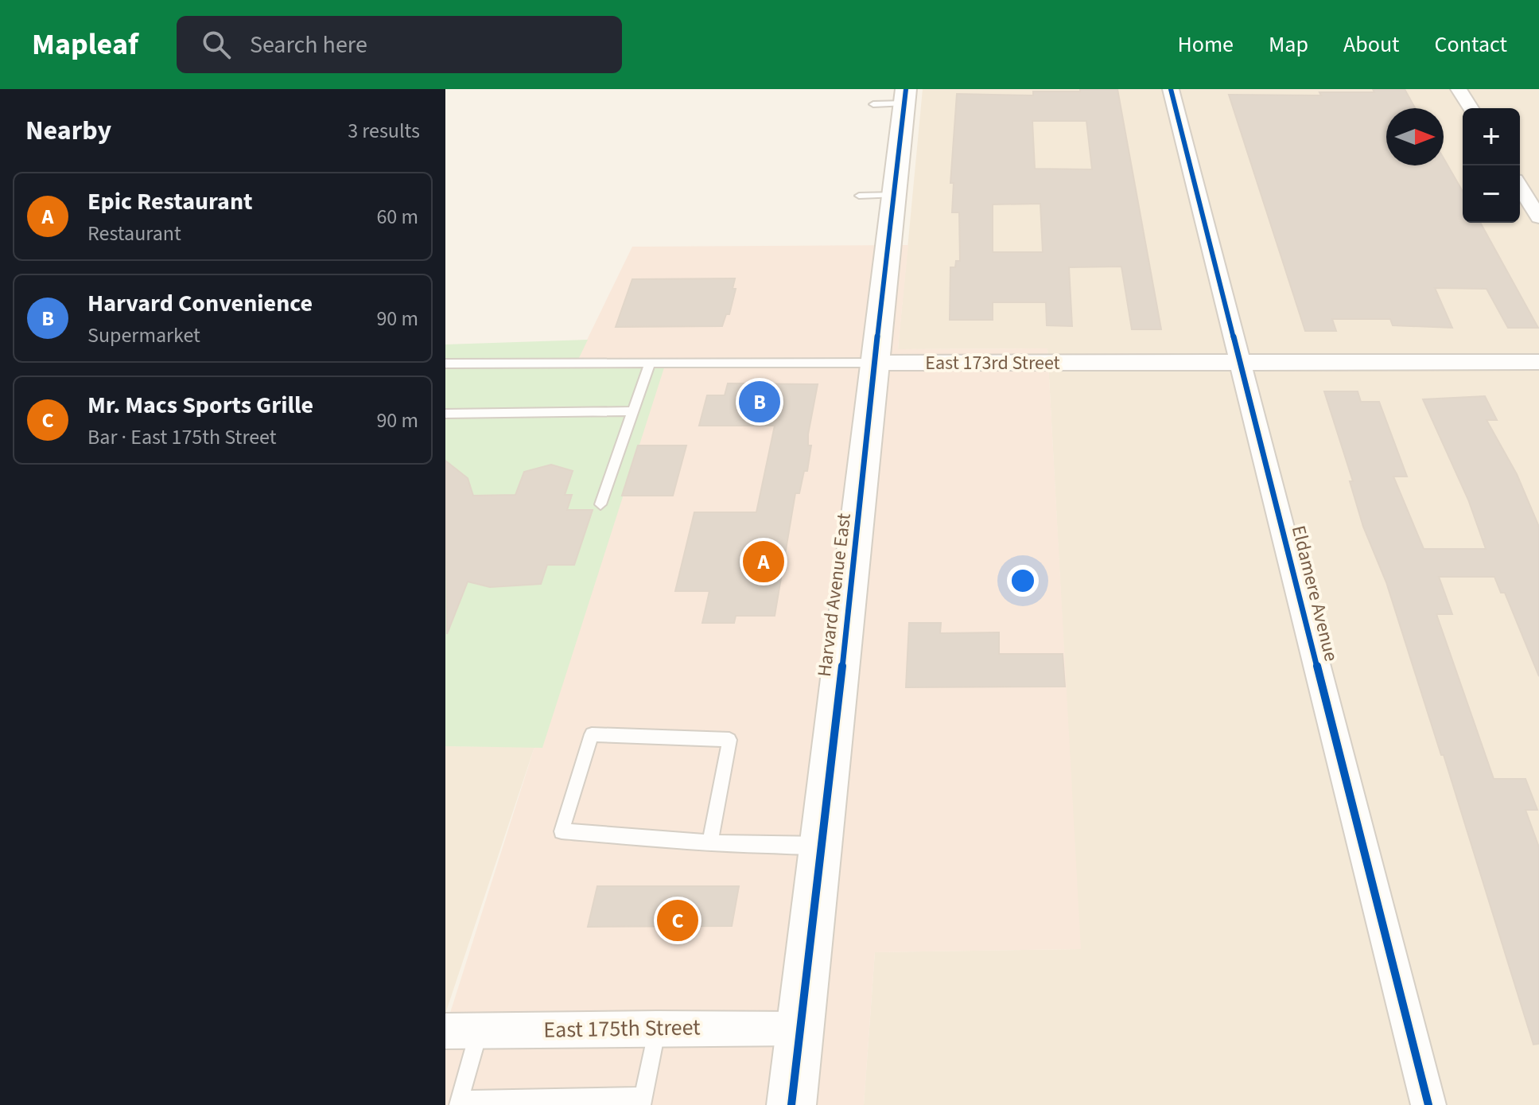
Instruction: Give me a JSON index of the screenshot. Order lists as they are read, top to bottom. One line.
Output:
{"streets":{"main road":["Harvard Avenue East"],"street":["East 173rd Street","Eldamere Avenue","East 175th Street"]},"crossings":[["East 173rd Street","Eldamere Avenue"],["East 173rd Street","Harvard Avenue East"],["Harvard Avenue East","East 175th Street"]],"north":"right","page":{"header":"Mapleaf","search":"Search here","nav":["Home","Map","About","Contact"],"heading":["Nearby","3 results"],"map_buttons":["+","−"],"list":[{"mark":"A","name":"Epic Restaurant","note":"Restaurant","value":"60 m"},{"mark":"B","name":"Harvard Convenience","note":"Supermarket","value":"90 m"},{"mark":"C","name":"Mr. Macs Sports Grille","note":"Bar · East 175th Street","value":"90 m"}],"pins":["B","A","C"]}}
